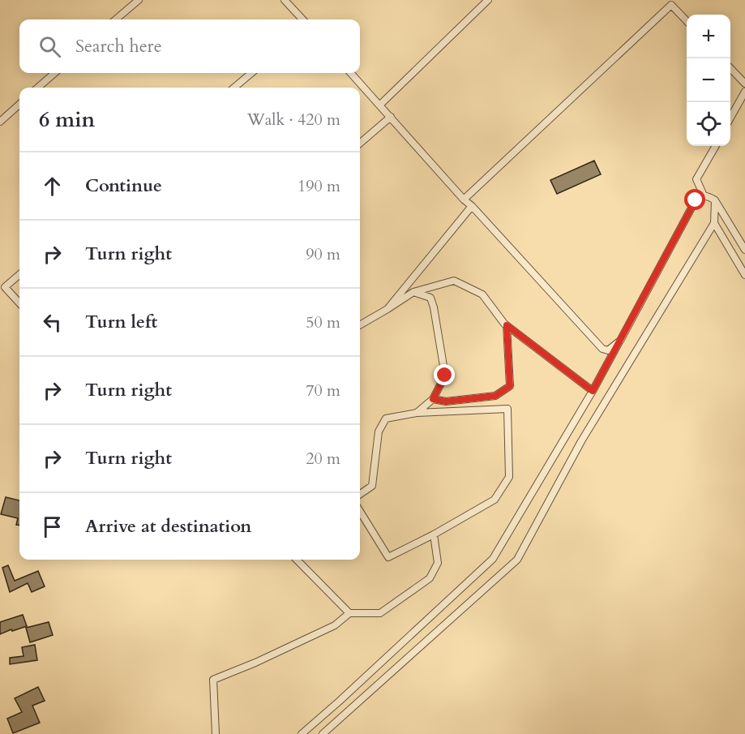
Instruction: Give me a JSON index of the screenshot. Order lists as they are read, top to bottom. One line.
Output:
{"page":{"map_buttons":["+","−"],"search":"Search here","heading":["6 min","Walk · 420 m"],"list":[["Continue","190 m"],["Turn right","90 m"],["Turn left","50 m"],["Turn right","70 m"],["Turn right","20 m"],"Arrive at destination"]}}
